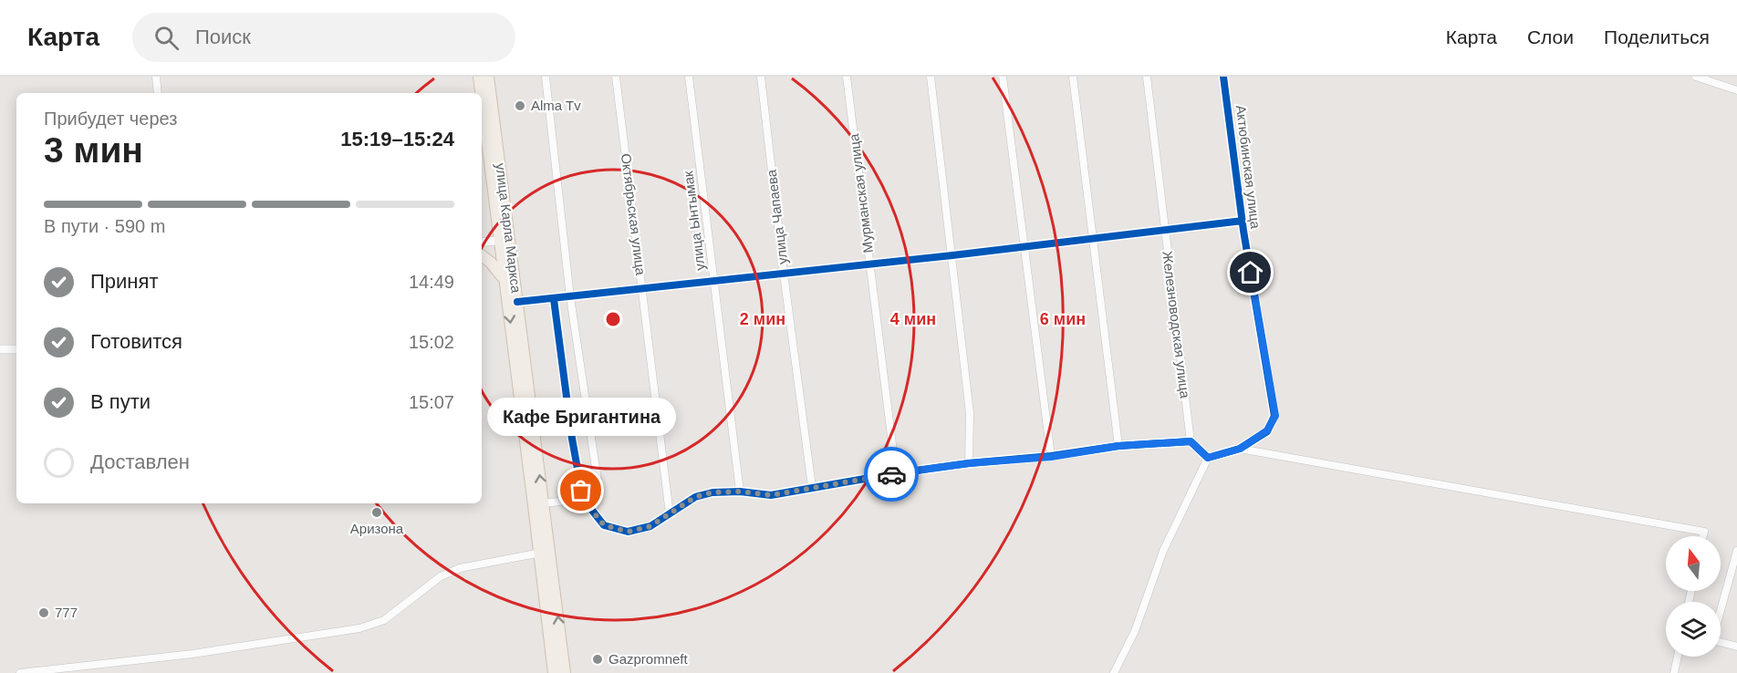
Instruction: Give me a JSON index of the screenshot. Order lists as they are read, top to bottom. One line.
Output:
{"streets":{"main road":["улица Карла Маркса"],"street":["Актюбинская улица","Мурманская улица","Октябрьская улица","улица Чапаева","улица Ынтымак","Железноводская улица"]},"places":["Alma Tv","Кафе Бригантина","Аризона","777","Gazpromneft"],"north":"top","page":{"header":"Карта","search":"Поиск","nav":["Карта","Слои","Поделиться"],"heading":["3 мин","Прибудет через","15:19–15:24"],"bar":"В пути · 590 m","list":[["Принят","14:49"],["Готовится","15:02"],["В пути","15:07"],"Доставлен"],"bubble":"Кафе Бригантина"},"rings":["2 мин","4 мин","6 мин"]}
